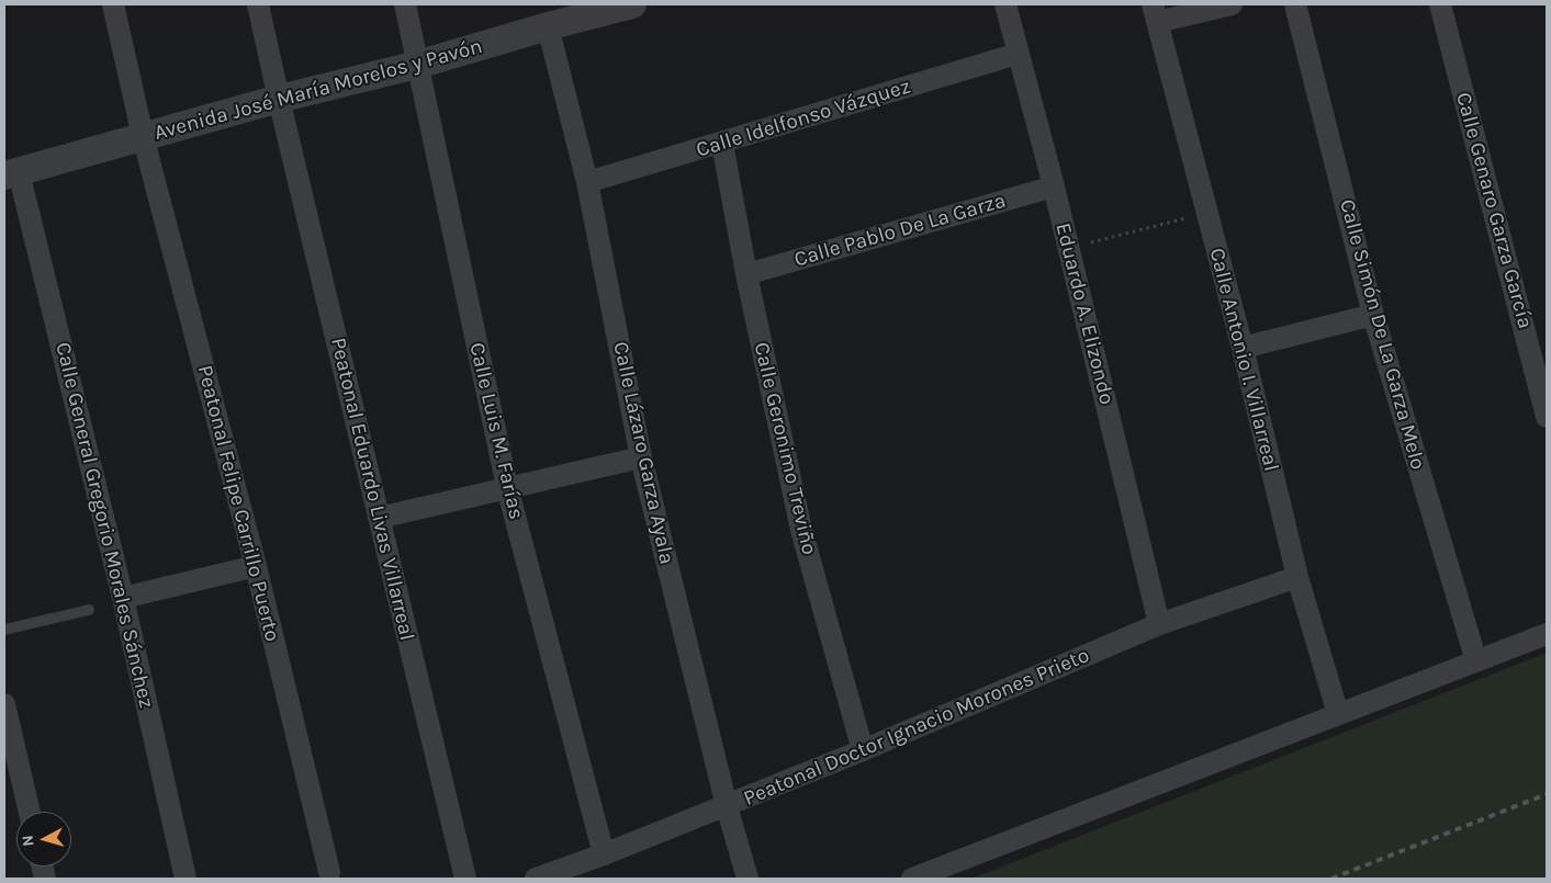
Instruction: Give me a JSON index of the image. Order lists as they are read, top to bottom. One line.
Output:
{"streets":{"street":["Avenida José María Morelos y Pavón","Calle Idelfonso Vázquez","Calle Genaro Garza García","Calle Pablo De La Garza","Eduardo A. Elizondo","Calle Simón De La Garza Melo","Calle Antonio I. Villarreal","Calle Luis M. Farías","Calle Geronimo Treviño","Calle Lázaro Garza Ayala","Peatonal Eduardo Livas Villarreal","Peatonal Felipe Carrillo Puerto","Calle General Gregorio Morales Sánchez","Peatonal Doctor Ignacio Morones Prieto"]},"crossings":[["Avenida José María Morelos y Pavón","Calle Luis M. Farías"],["Avenida José María Morelos y Pavón","Calle Lázaro Garza Ayala"],["Avenida José María Morelos y Pavón","Peatonal Eduardo Livas Villarreal"],["Avenida José María Morelos y Pavón","Peatonal Felipe Carrillo Puerto"],["Avenida José María Morelos y Pavón","Calle General Gregorio Morales Sánchez"],["Calle Idelfonso Vázquez","Eduardo A. Elizondo"],["Calle Idelfonso Vázquez","Calle Geronimo Treviño"],["Calle Idelfonso Vázquez","Calle Lázaro Garza Ayala"],["Calle Pablo De La Garza","Eduardo A. Elizondo"],["Calle Pablo De La Garza","Calle Geronimo Treviño"],["Eduardo A. Elizondo","Peatonal Doctor Ignacio Morones Prieto"],["Calle Antonio I. Villarreal","Peatonal Doctor Ignacio Morones Prieto"],["Calle Luis M. Farías","Peatonal Doctor Ignacio Morones Prieto"],["Calle Geronimo Treviño","Peatonal Doctor Ignacio Morones Prieto"],["Calle Lázaro Garza Ayala","Peatonal Doctor Ignacio Morones Prieto"]],"north":"left"}
